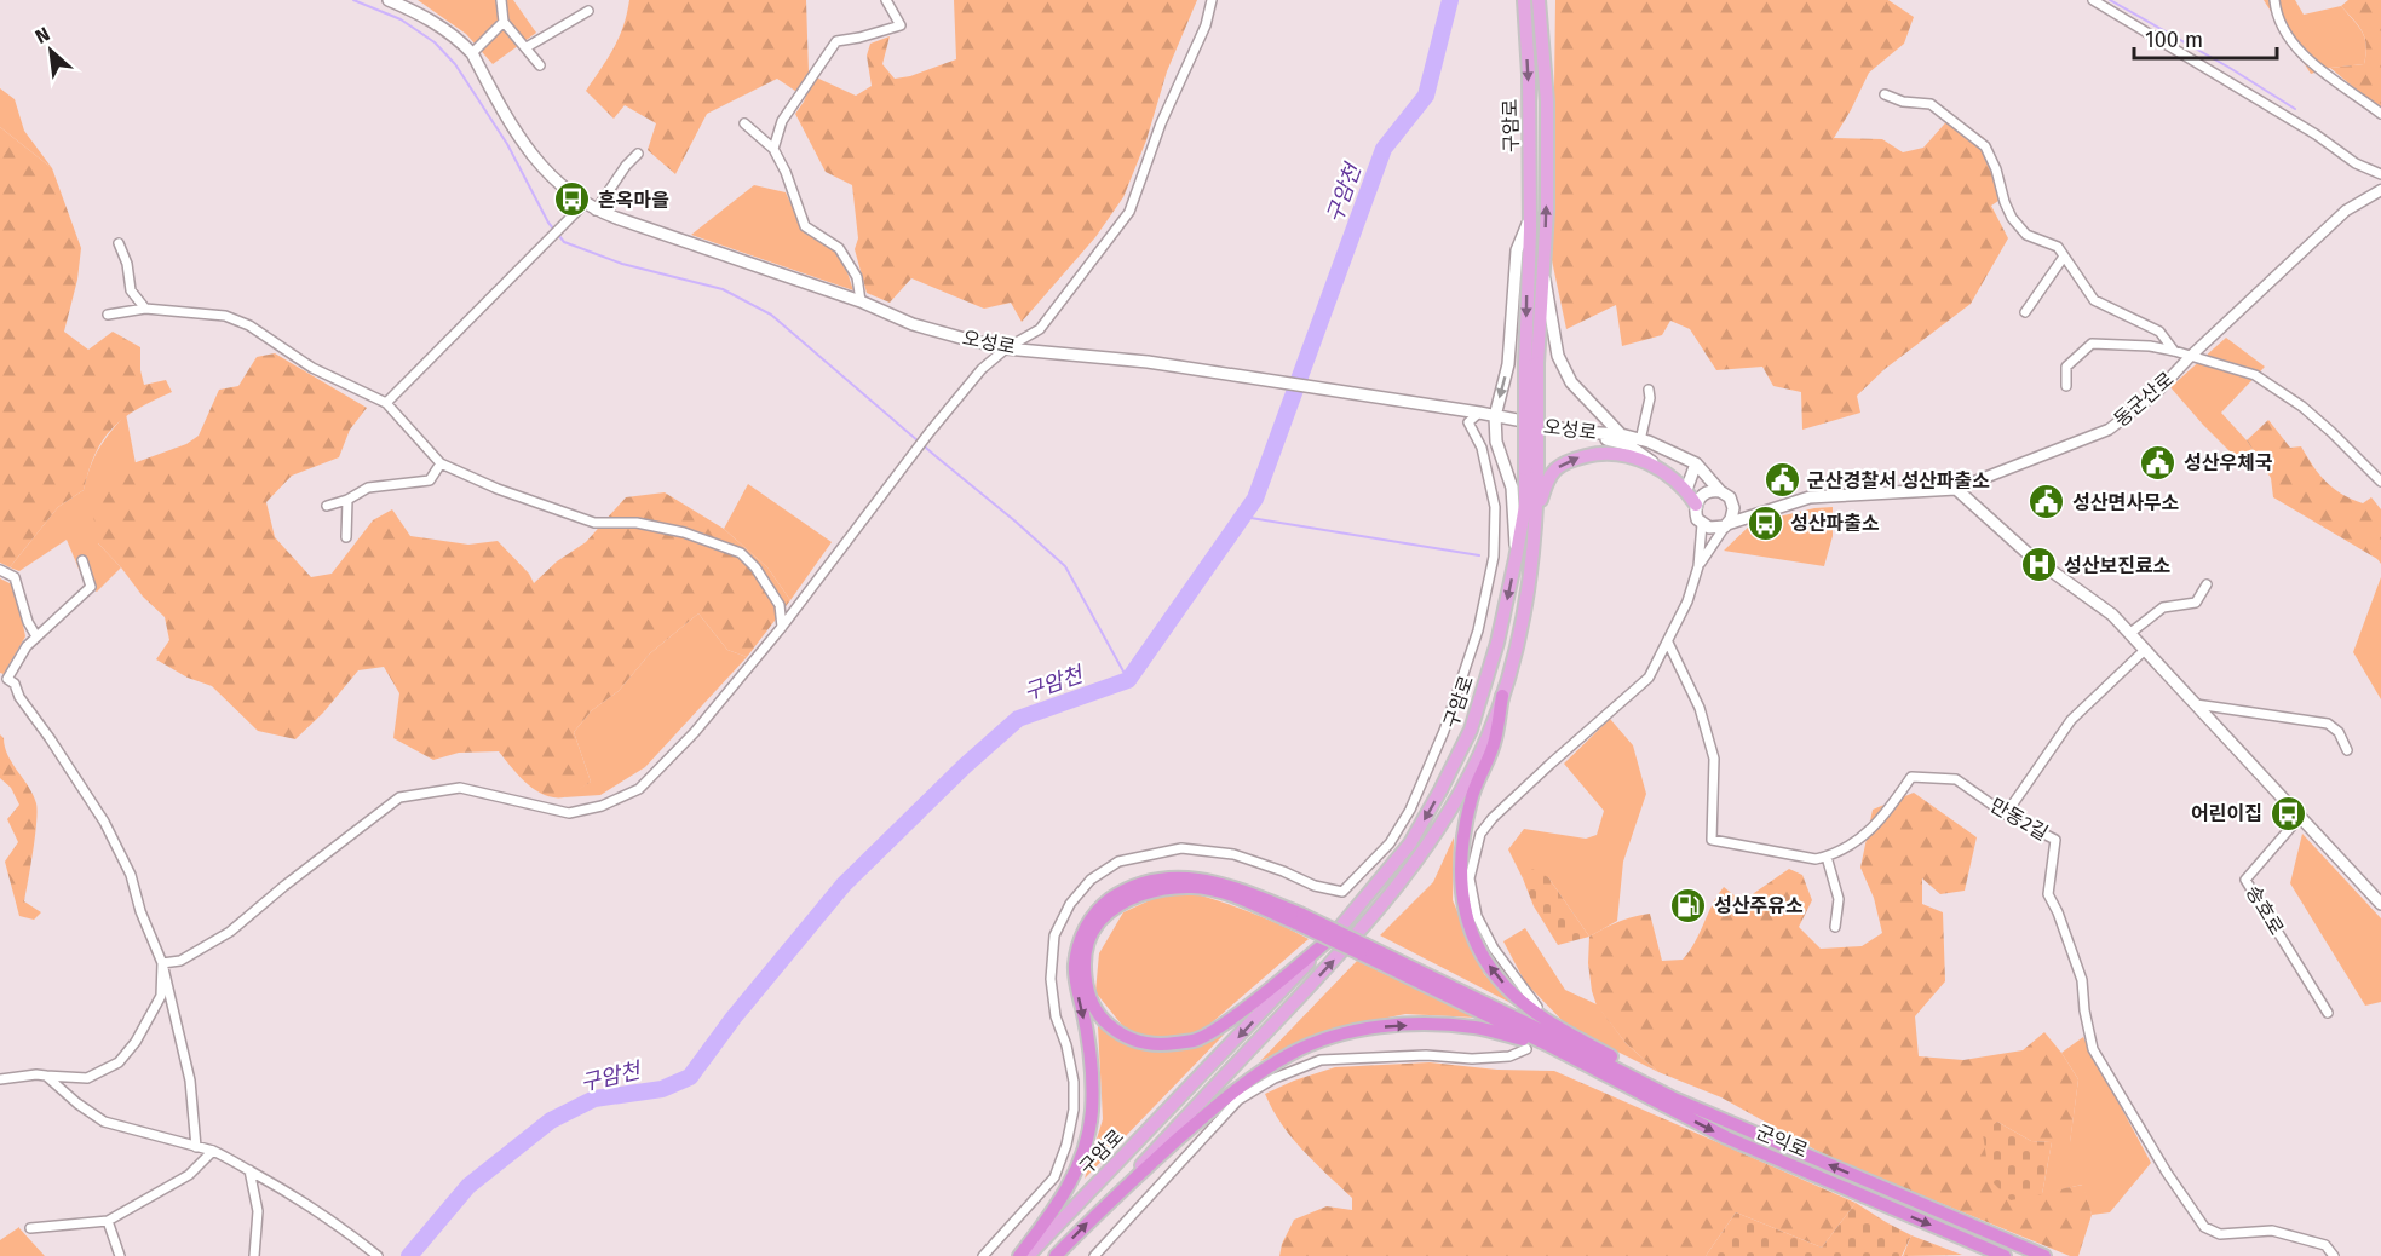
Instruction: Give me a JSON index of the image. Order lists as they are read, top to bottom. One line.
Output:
{"streets":{"highway":["구암로","군익로"],"main road":["오성로","동군산로"],"street":["만동2길","송호로"]},"water":["구암천"],"places":{"bus stop":["흔옥마을","성산파출소","어린이집"],"public building":["성산우체국","군산경찰서 성산파출소","성산면사무소"],"hospital":["성산보진료소"],"fuel station":["성산주유소"]},"scale_bar":"100 m","north":"top left"}
